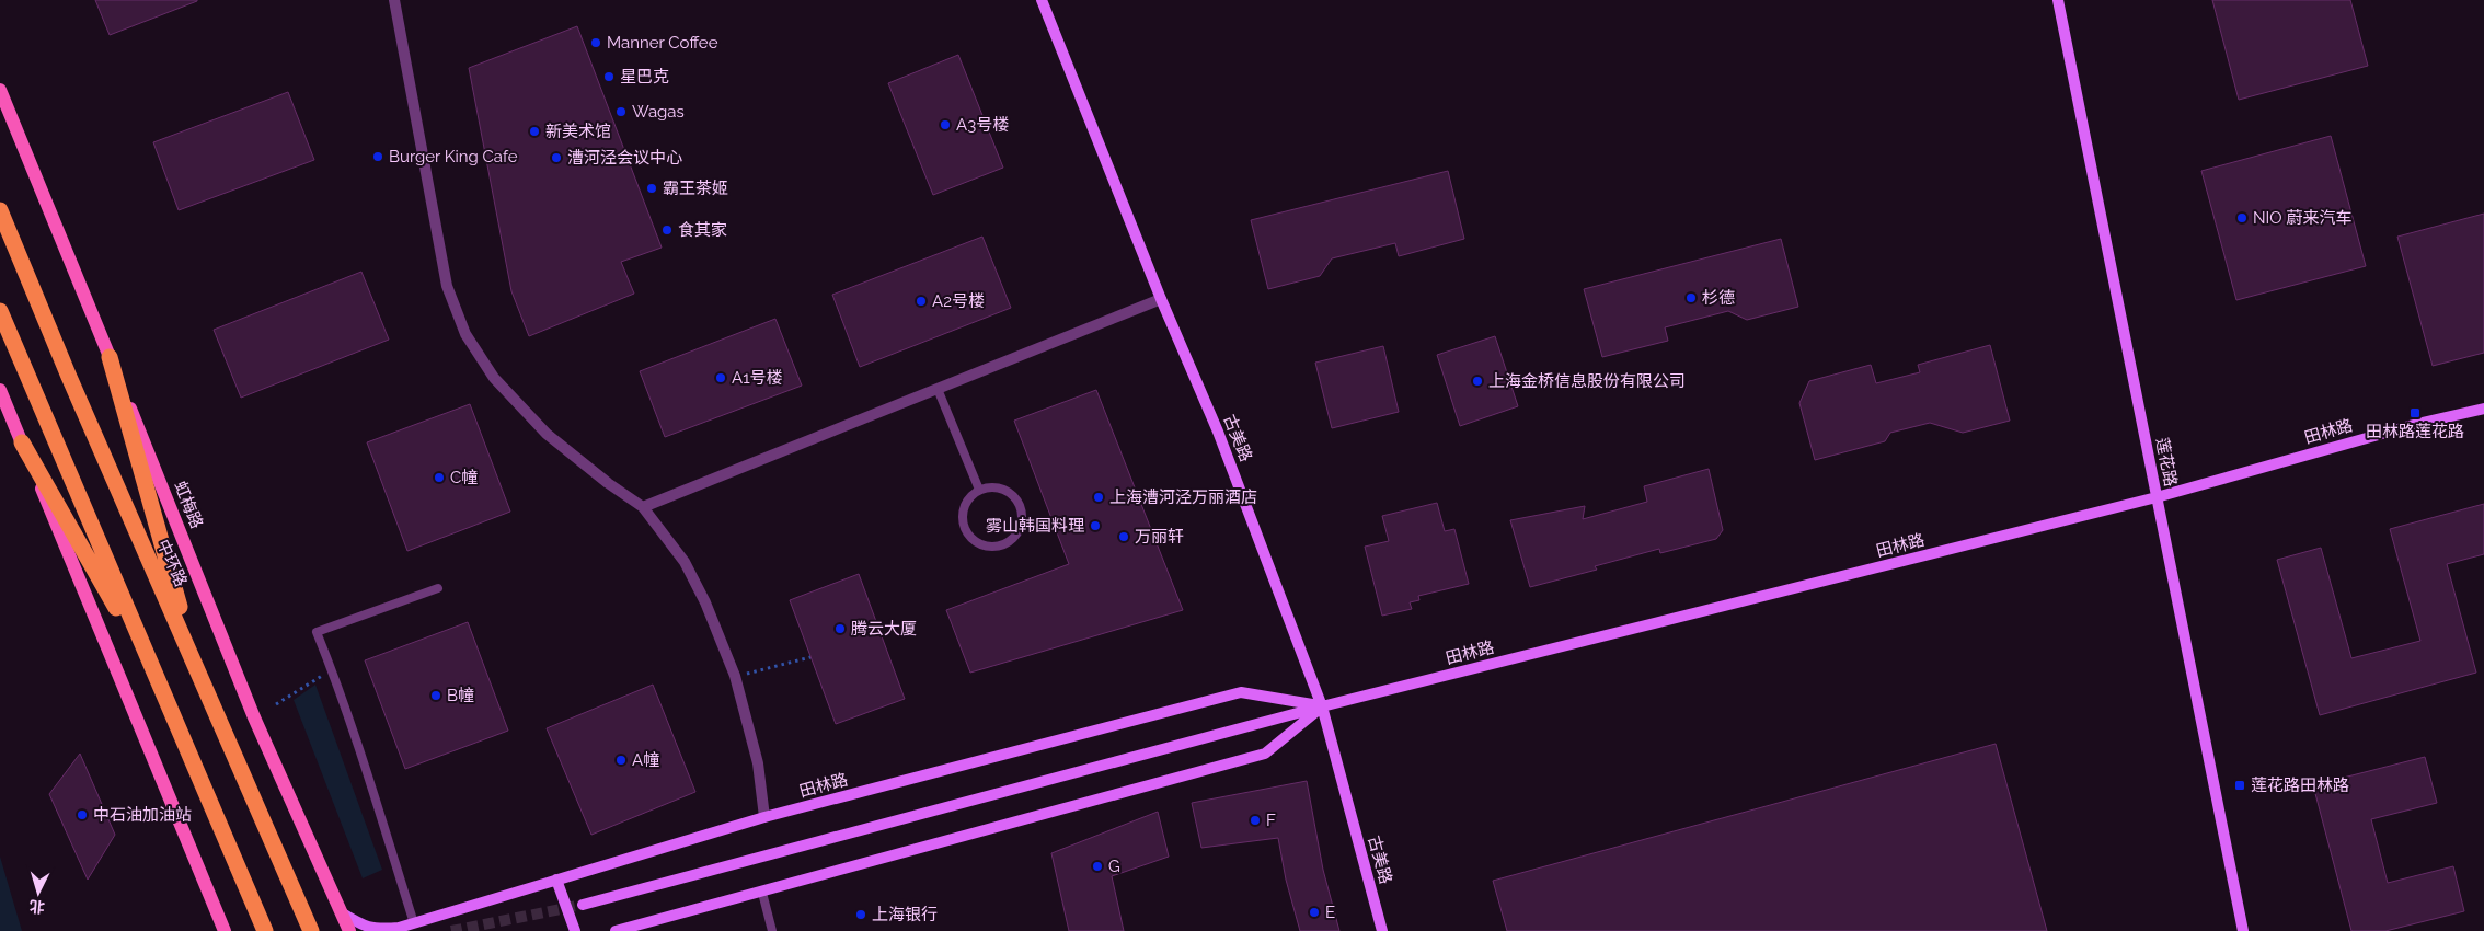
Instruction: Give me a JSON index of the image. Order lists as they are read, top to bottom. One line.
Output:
{"streets":{"highway":["中环路"],"main road":["虹梅路"],"street":["田林路","古美路","莲花路"]},"crossings":[["田林路","古美路"],["田林路","莲花路"],["田林路","虹梅路"]],"places":{"other":["Manner Coffee","星巴克","Wagas","A3号楼","新美术馆","Burger King Cafe","漕河泾会议中心","霸王茶姬","NIO 蔚来汽车","食其家","杉德","A2号楼","A1号楼","上海金桥信息股份有限公司","C幢","上海漕河泾万丽酒店","雾山韩国料理","万丽轩","腾云大厦","B幢","A幢","中石油加油站","F","G","E","上海银行"],"transit":["田林路莲花路","莲花路田林路"]},"north":"bottom"}
